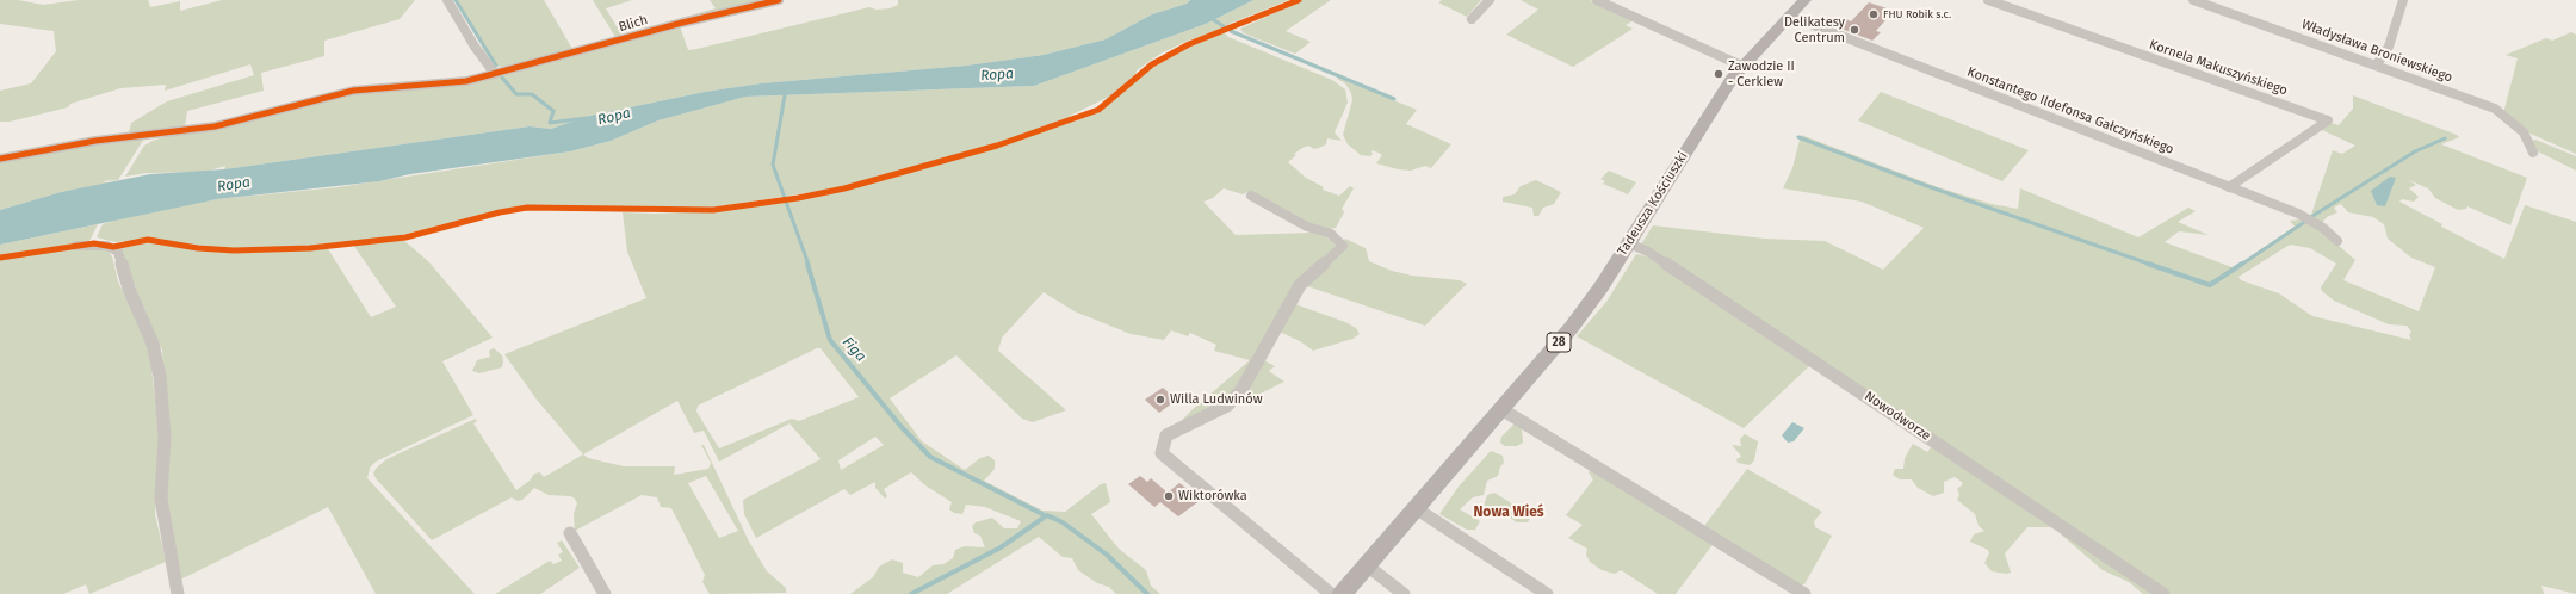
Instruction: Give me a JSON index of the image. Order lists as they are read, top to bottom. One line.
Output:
{"streets":{"main road":["Tadeusza Kościuszki","28"],"street":["Blich","Władysława Broniewskiego","Kornela Makuszyńskiego","Konstantego Ildefonsa Gałczyńskiego","Nowodworze"]},"crossings":[["Kornela Makuszyńskiego","Konstantego Ildefonsa Gałczyńskiego"],["Konstantego Ildefonsa Gałczyńskiego","Tadeusza Kościuszki"],["Tadeusza Kościuszki","Nowodworze"]],"districts":["Nowa Wieś"],"water":["Ropa","Figa"],"places":["FHU Robik s.c.","Delikatesy Centrum","Zawodzie II - Cerkiew","Willa Ludwinów","Wiktorówka"]}
